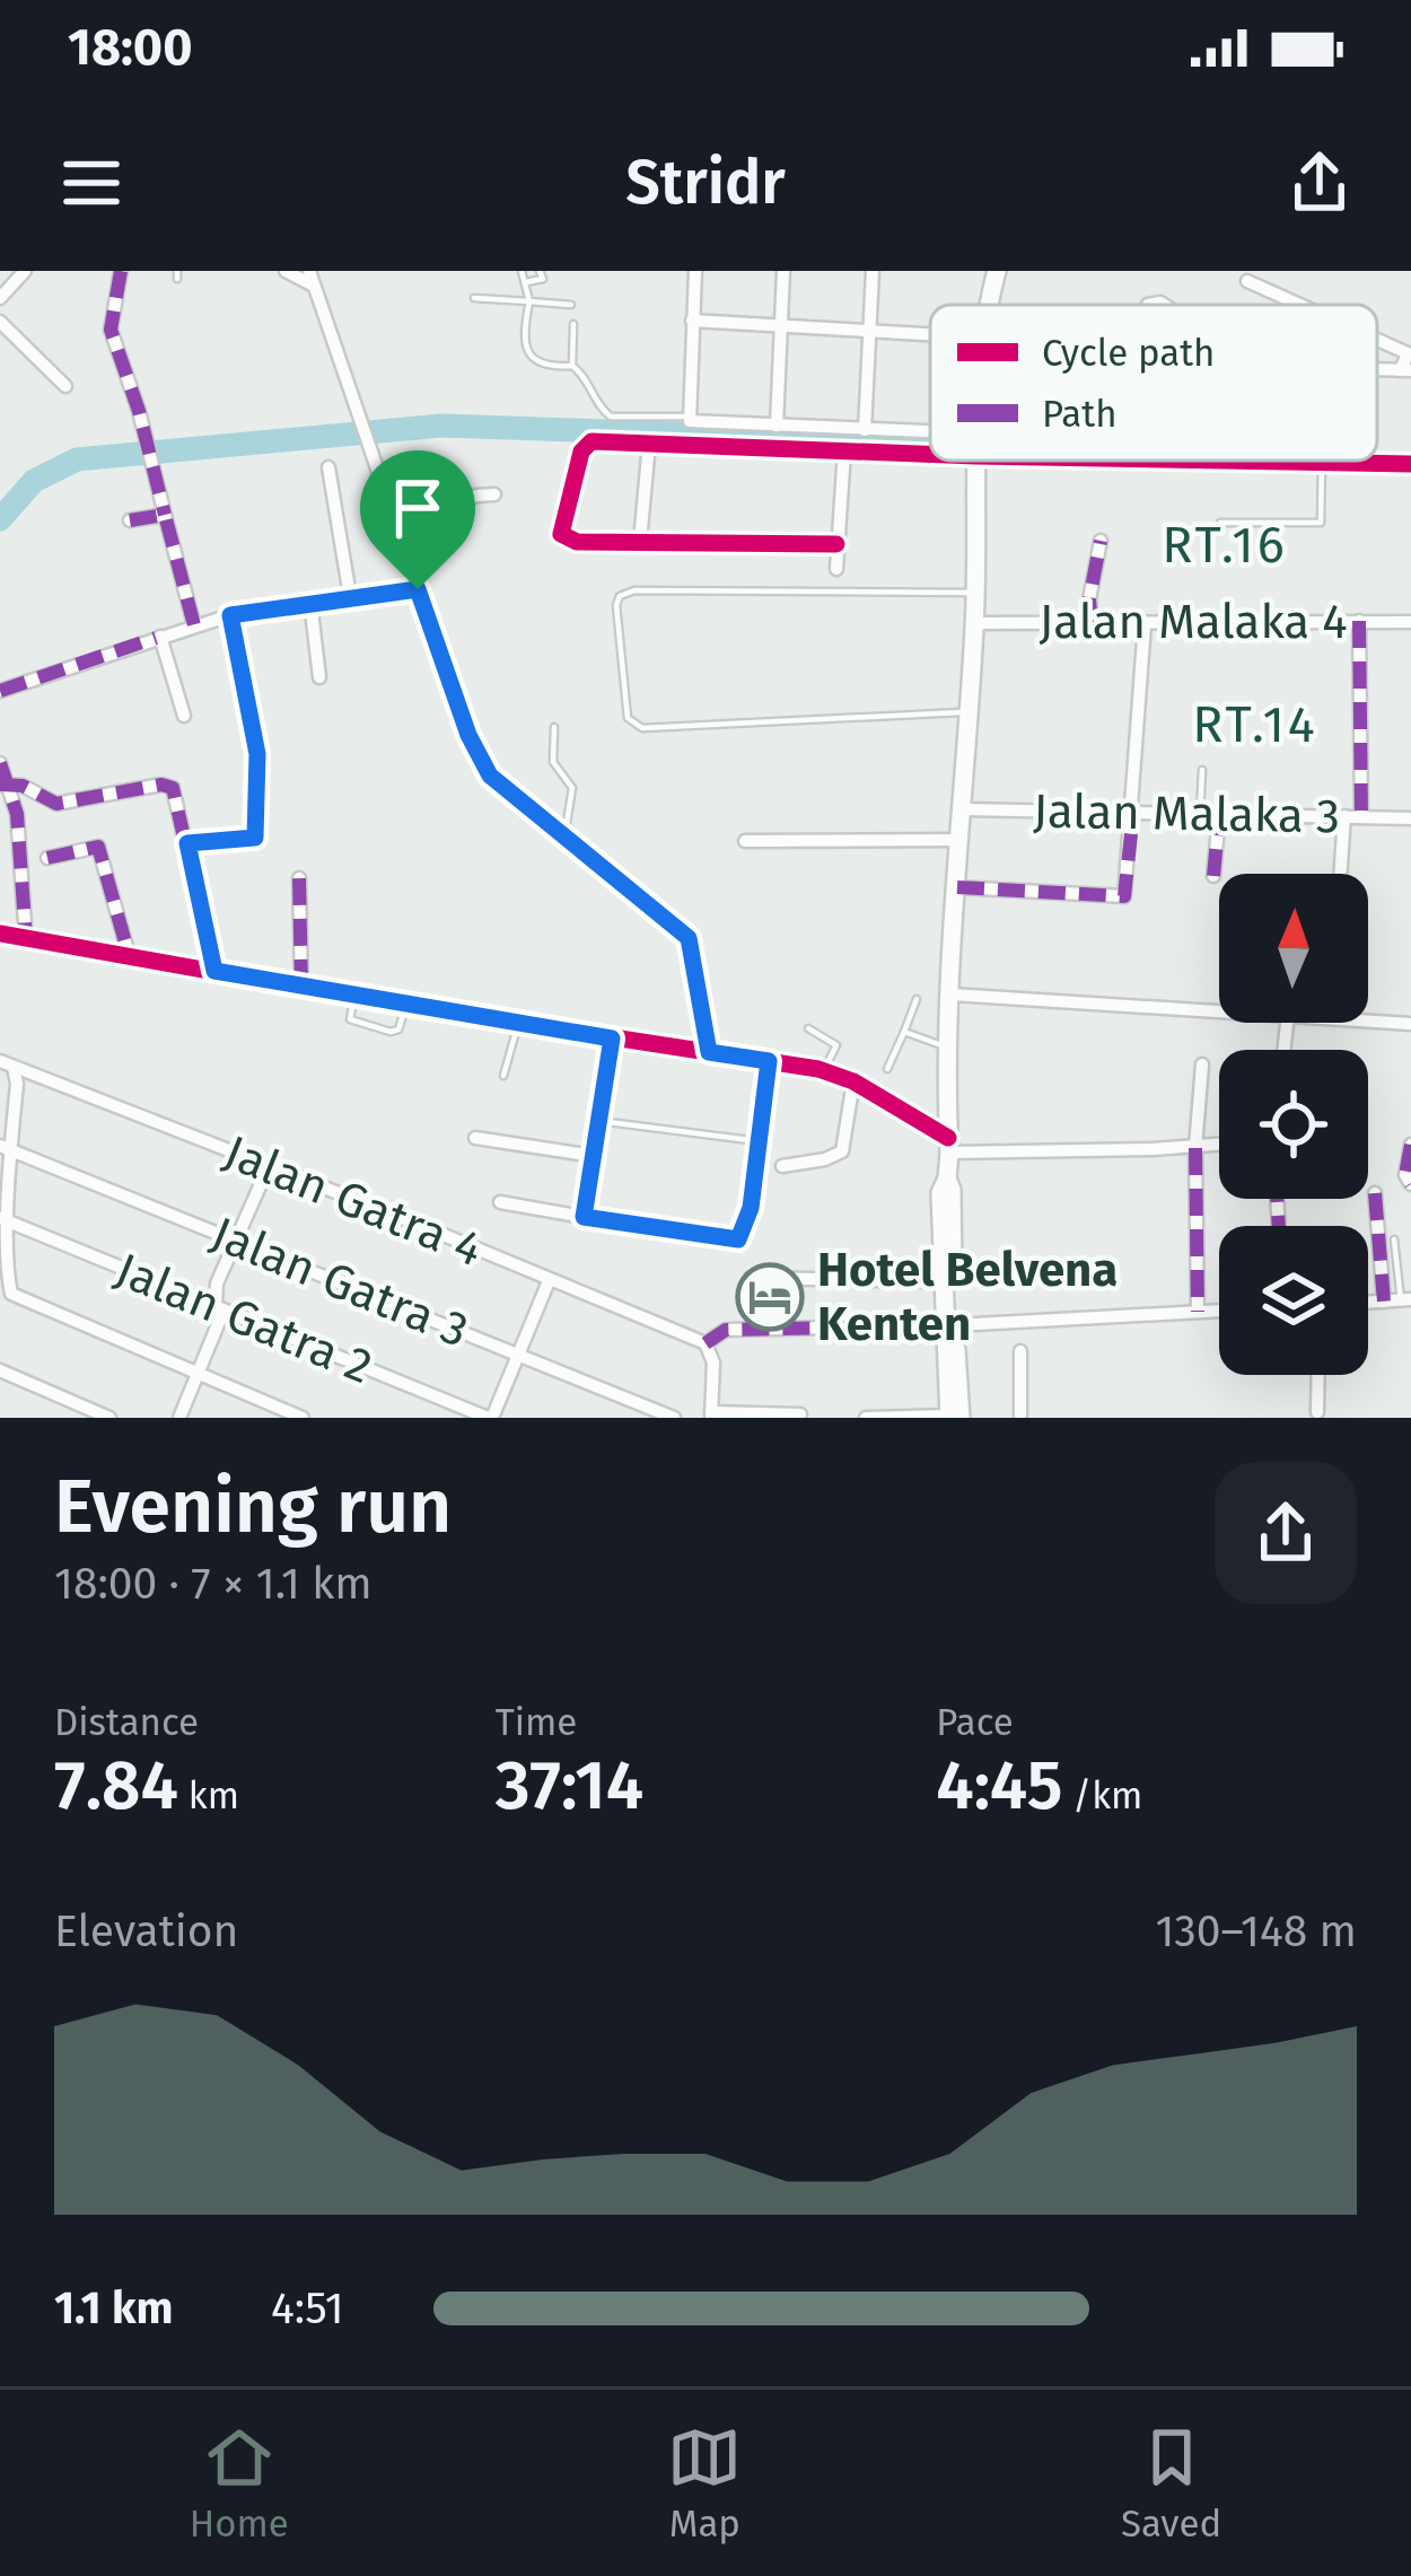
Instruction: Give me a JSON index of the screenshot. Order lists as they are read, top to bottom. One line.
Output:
{"streets":{"street":["Jalan Malaka 4","Jalan Malaka 3","Jalan Gatra 4","Jalan Gatra 3","Jalan Gatra 2"]},"districts":["RT.16","RT.14"],"places":{"hotel":["Hotel Belvena Kenten"]},"legend":["Cycle path","Path"],"north":"top","page":{"status":"18:00","header":"Stridr","heading":["Evening run","18:00 · 7 × 1.1 km"],"stats":[["Distance","7.84 km"],["Time","37:14"],["Pace","4:45 /km"]],"chart":["Elevation","130–148 m"],"list":[{"name":"1.1 km","note":"4:51"}],"tabs":["Home","Map","Saved"]}}
